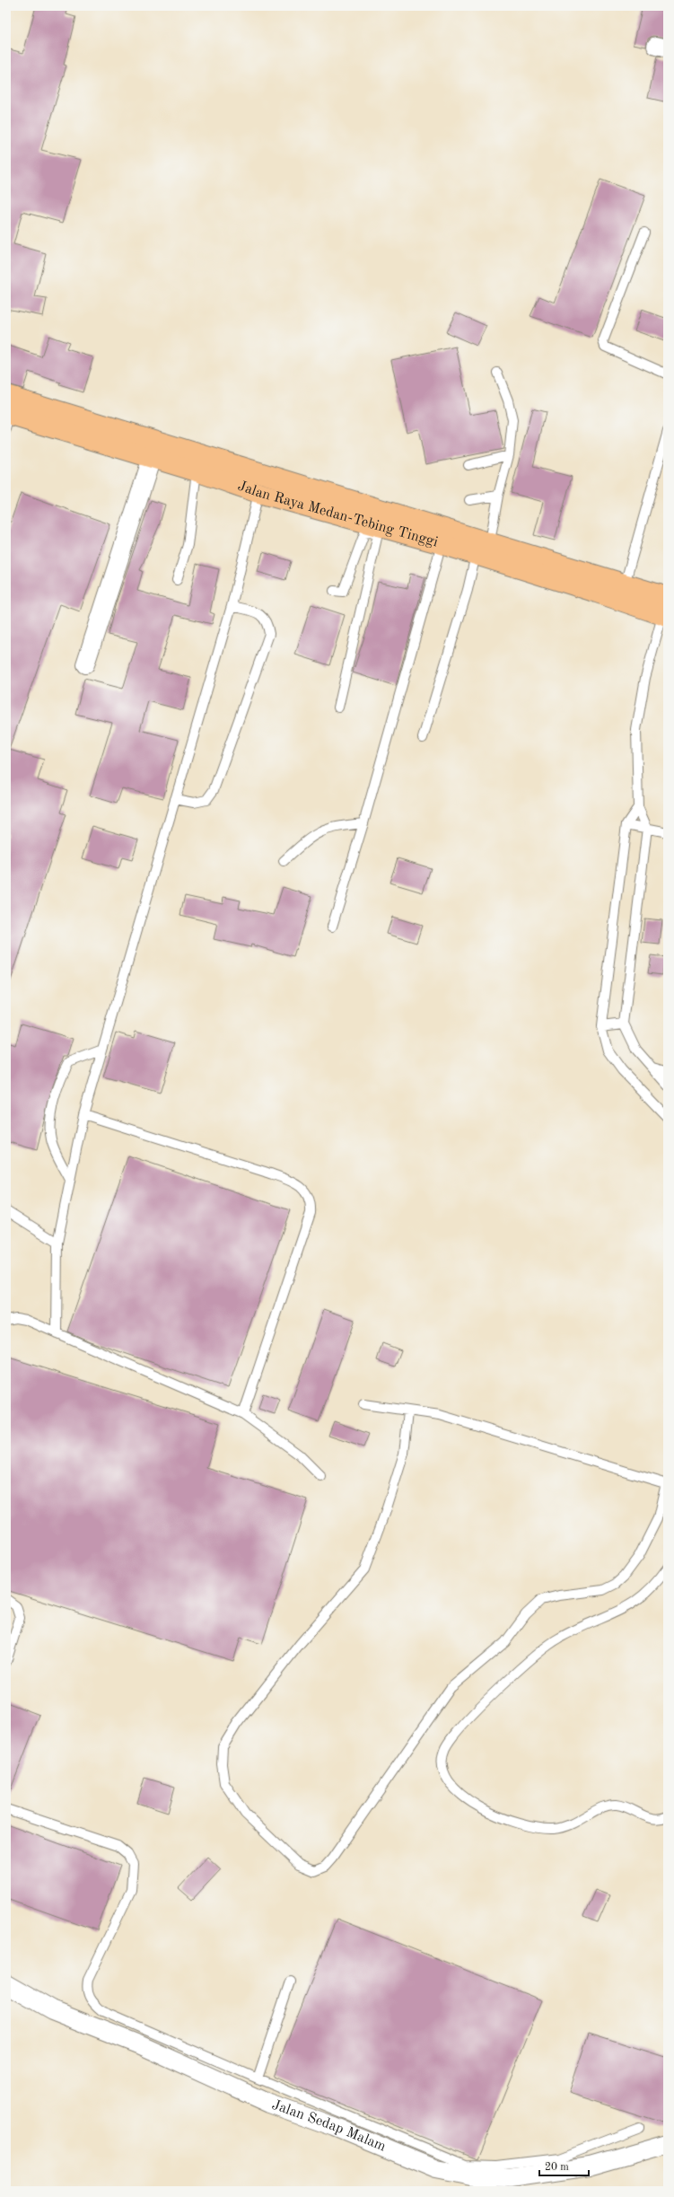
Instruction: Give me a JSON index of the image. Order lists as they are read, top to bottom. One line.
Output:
{"streets":{"highway":["Jalan Raya Medan-Tebing Tinggi"],"street":["Jalan Sedap Malam"]},"scale_bar":"20 m"}
